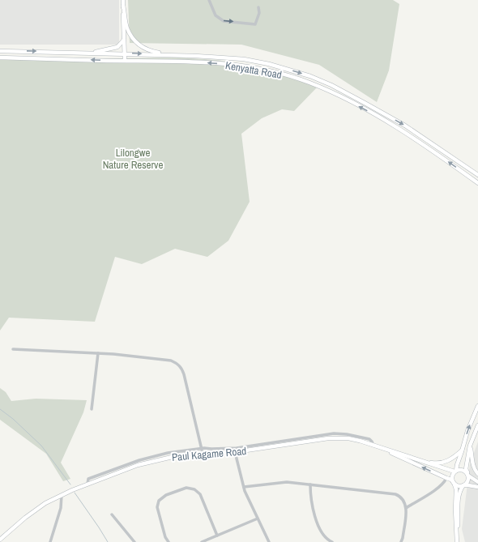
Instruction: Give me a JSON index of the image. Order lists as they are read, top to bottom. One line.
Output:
{"streets":{"main road":["Kenyatta Road","Paul Kagame Road"]},"parks":["Lilongwe Nature Reserve"]}
